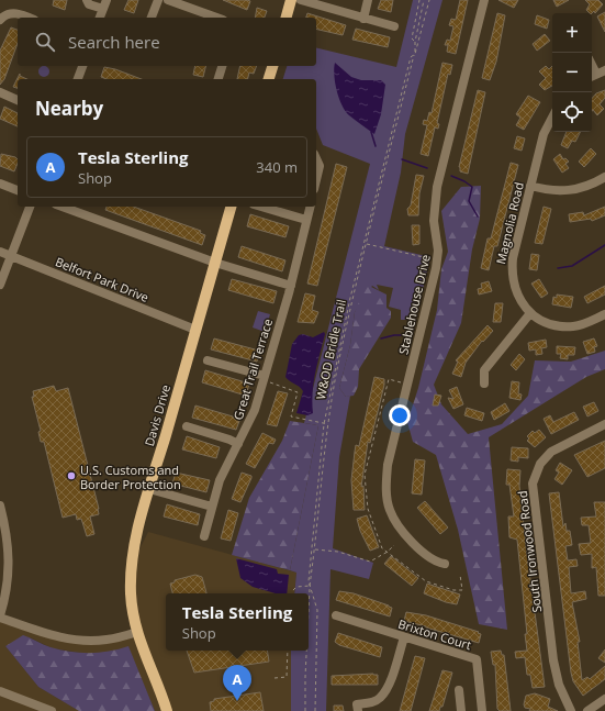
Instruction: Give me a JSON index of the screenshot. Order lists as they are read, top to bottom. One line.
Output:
{"streets":{"main road":["Davis Drive"],"street":["Magnolia Road","Belfort Park Drive","Stablehouse Drive","Great Trail Terrace","South Ironwood Road","Brixton Court"],"path":["W&OD Bridle Trail"]},"crossings":[["Belfort Park Drive","Davis Drive"]],"places":["U.S. Customs and Border Protection"],"page":{"map_buttons":["+","−"],"search":"Search here","heading":"Nearby","list":[{"mark":"A","name":"Tesla Sterling","note":"Shop","value":"340 m"}],"popup":["Tesla Sterling","Shop"],"pins":"A"}}
